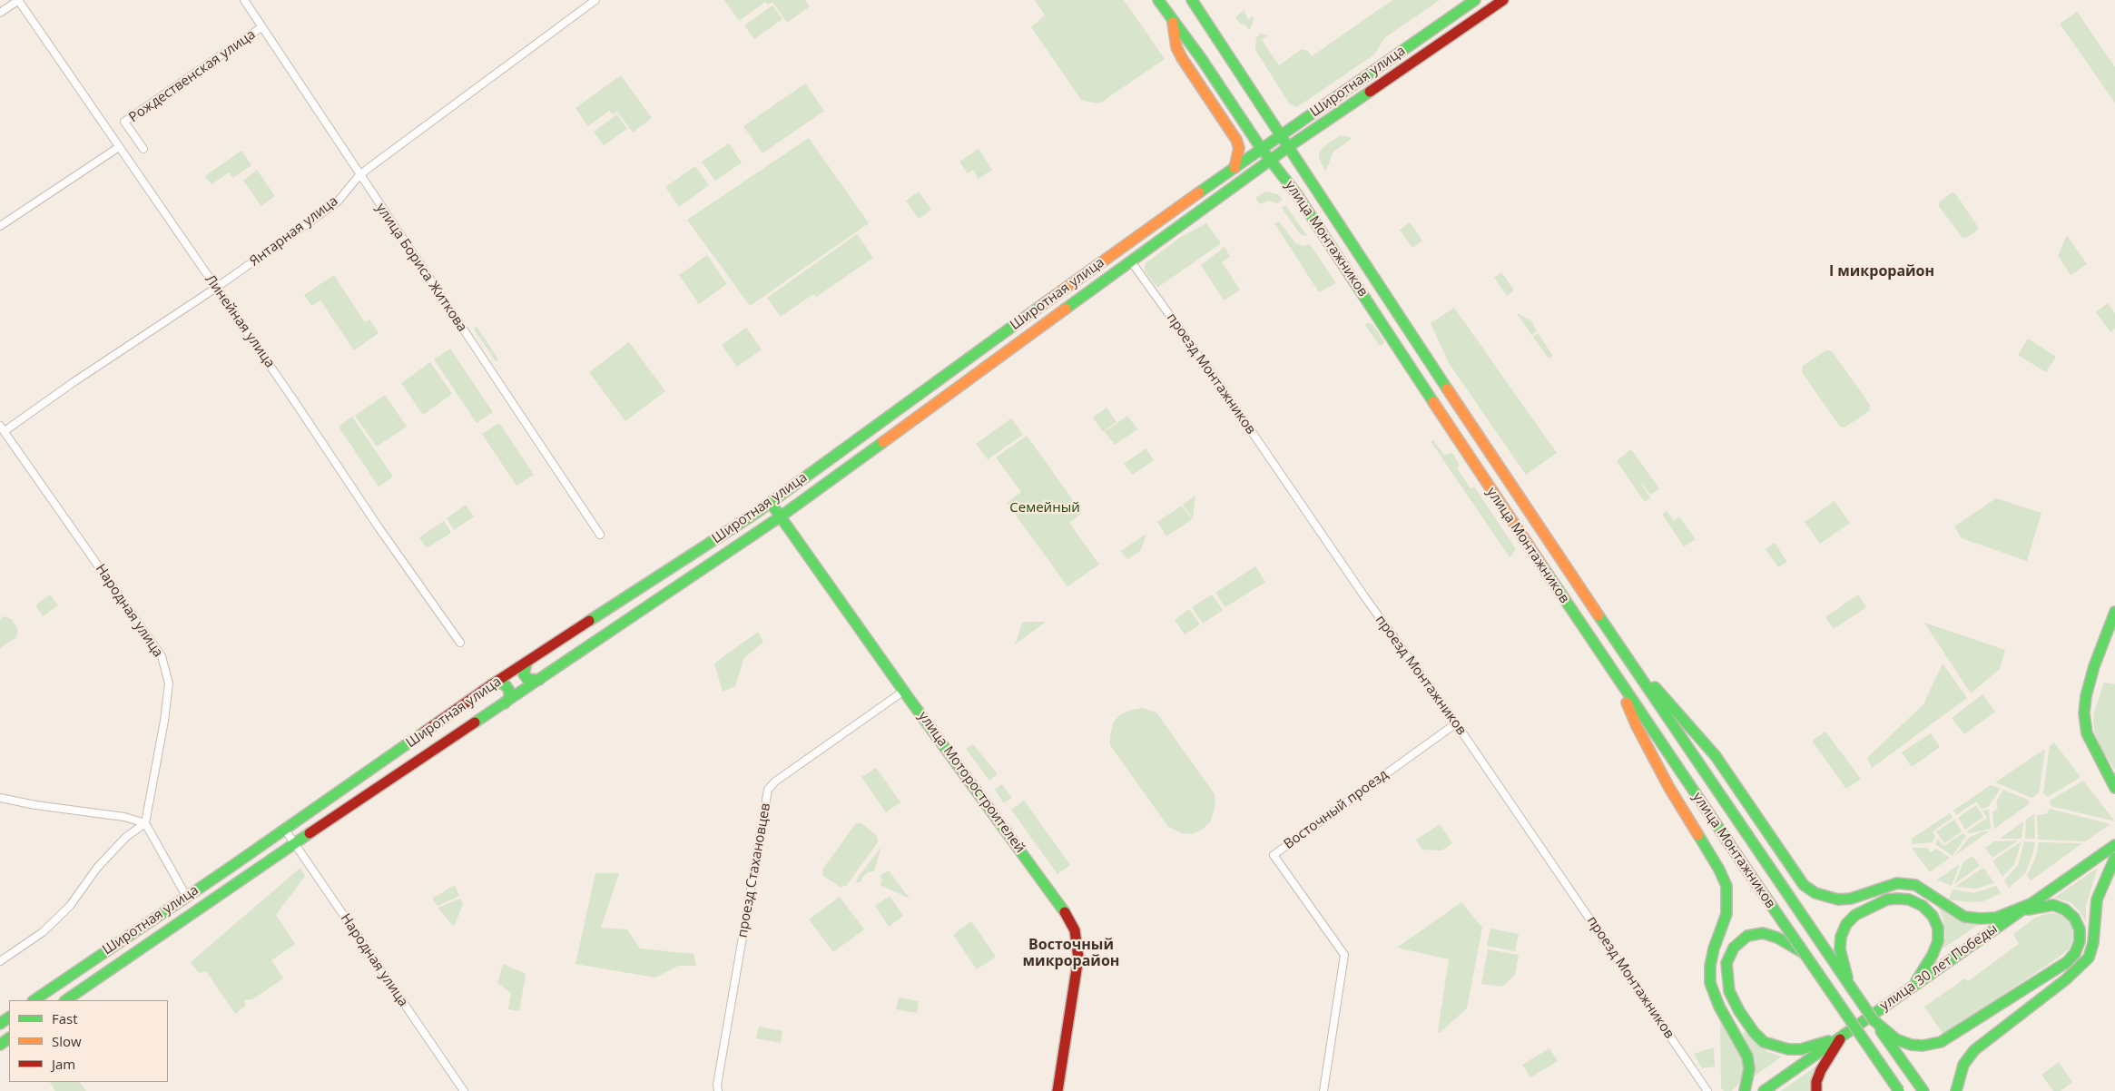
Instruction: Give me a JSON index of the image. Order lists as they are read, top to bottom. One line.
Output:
{"streets":{"main road":["Широтная улица","улица Монтажников","улица Моторостроителей","улица 30 лет Победы"],"street":["Рождественская улица","Янтарная улица","улица Бориса Житкова","Линейная улица","проезд Монтажников","Народная улица","Восточный проезд","проезд Стахановцев"]},"crossings":[["Рождественская улица","улица Бориса Житкова"],["Широтная улица","улица Монтажников"],["Широтная улица","проезд Монтажников"],["Широтная улица","Народная улица"],["Широтная улица","улица Моторостроителей"],["Янтарная улица","улица Бориса Житкова"],["Янтарная улица","Линейная улица"],["Янтарная улица","Народная улица"],["проезд Монтажников","Восточный проезд"],["улица Моторостроителей","проезд Стахановцев"]],"districts":["I микрорайон","Восточный микрорайон"],"parks":["Семейный"],"legend":["Fast","Slow","Jam"]}
